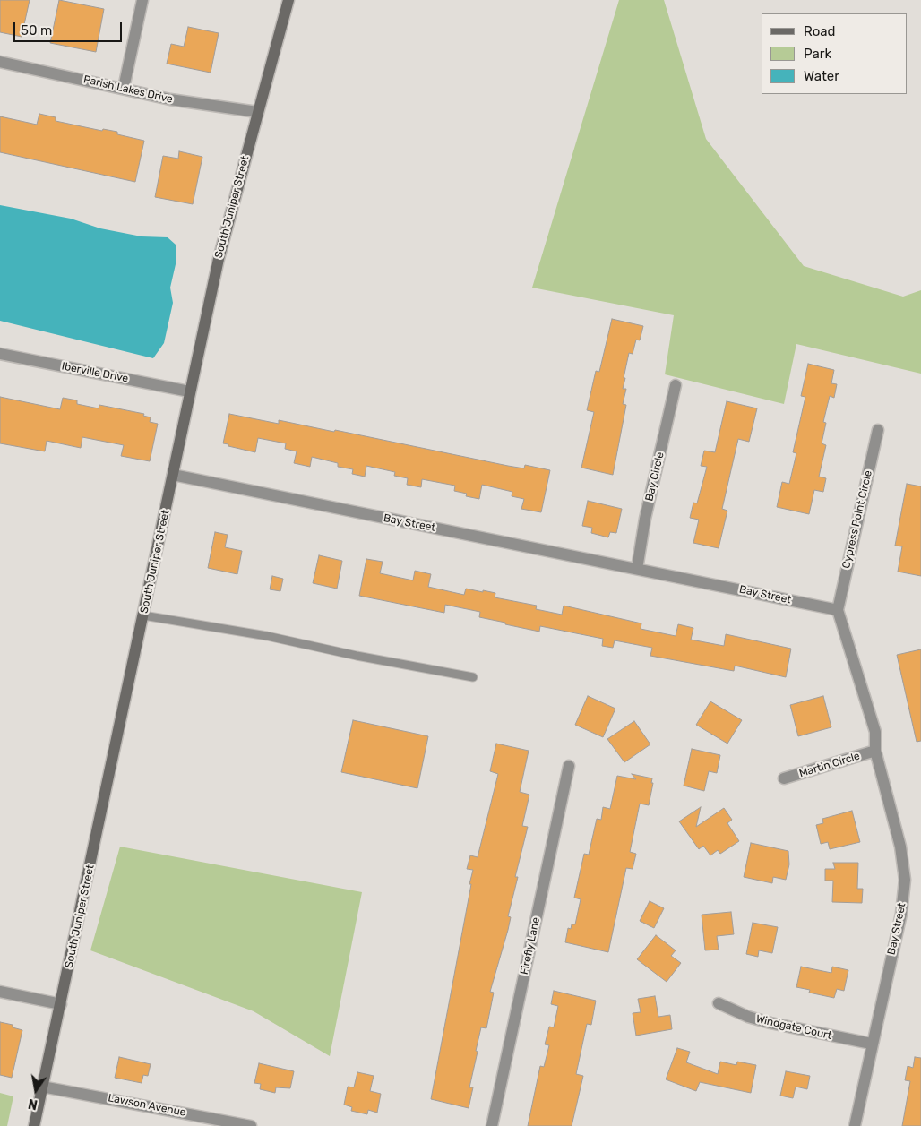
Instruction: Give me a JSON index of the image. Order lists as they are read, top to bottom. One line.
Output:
{"streets":{"street":["Parish Lakes Drive","South Juniper Street","Iberville Drive","Bay Circle","Cypress Point Circle","Bay Street","Martin Circle","Firefly Lane","Windgate Court","Lawson Avenue"]},"crossings":[["Parish Lakes Drive","South Juniper Street"],["South Juniper Street","Iberville Drive"],["South Juniper Street","Bay Street"],["South Juniper Street","Lawson Avenue"],["Bay Circle","Bay Street"],["Cypress Point Circle","Bay Street"],["Bay Street","Martin Circle"],["Bay Street","Windgate Court"]],"legend":["Road","Park","Water"],"scale_bar":"50 m","north":"bottom"}
